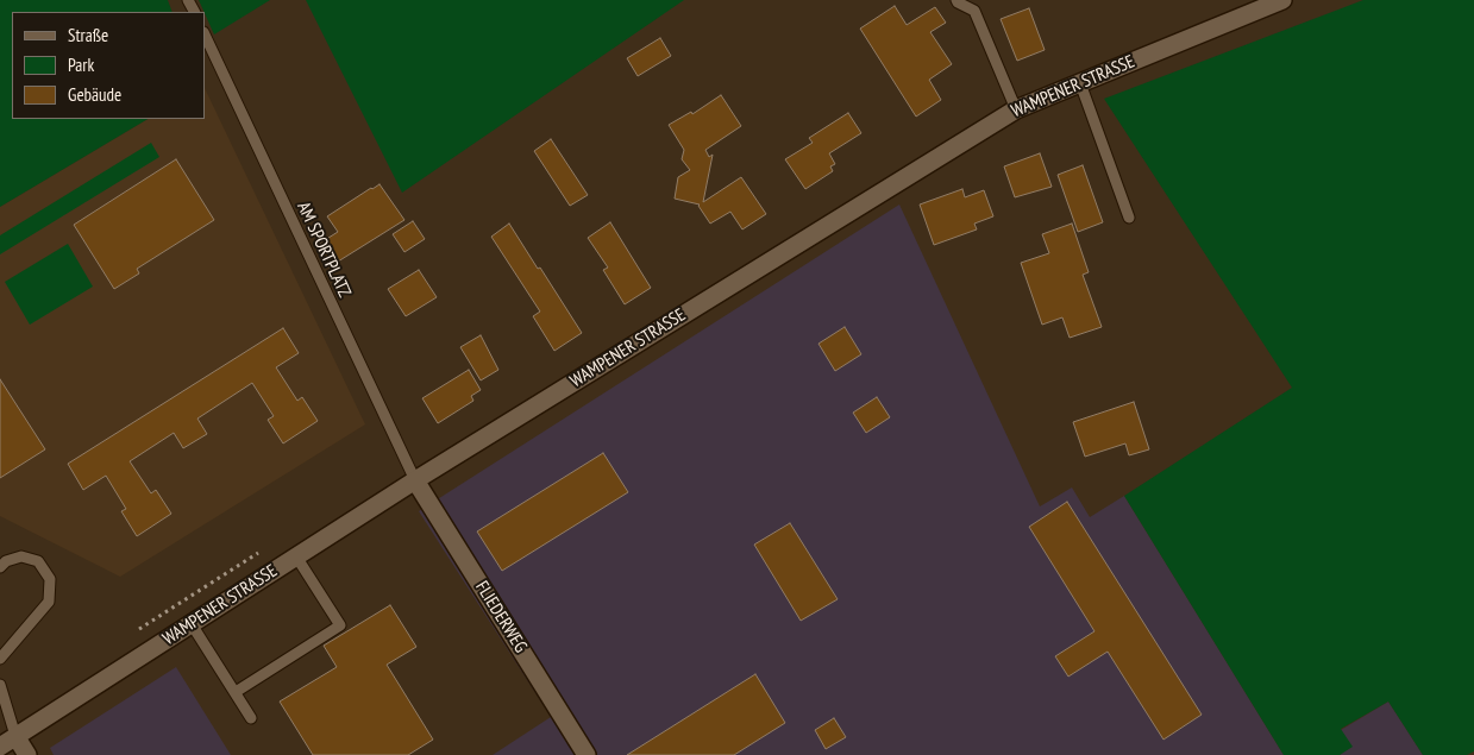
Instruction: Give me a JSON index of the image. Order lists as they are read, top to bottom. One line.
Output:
{"streets":{"street":["WAMPENER STRASSE","FLIEDERWEG"],"lane":["AM SPORTPLATZ"]},"crossings":[["WAMPENER STRASSE","AM SPORTPLATZ"],["WAMPENER STRASSE","FLIEDERWEG"],["AM SPORTPLATZ","FLIEDERWEG"]],"legend":["Straße","Park","Gebäude"]}
